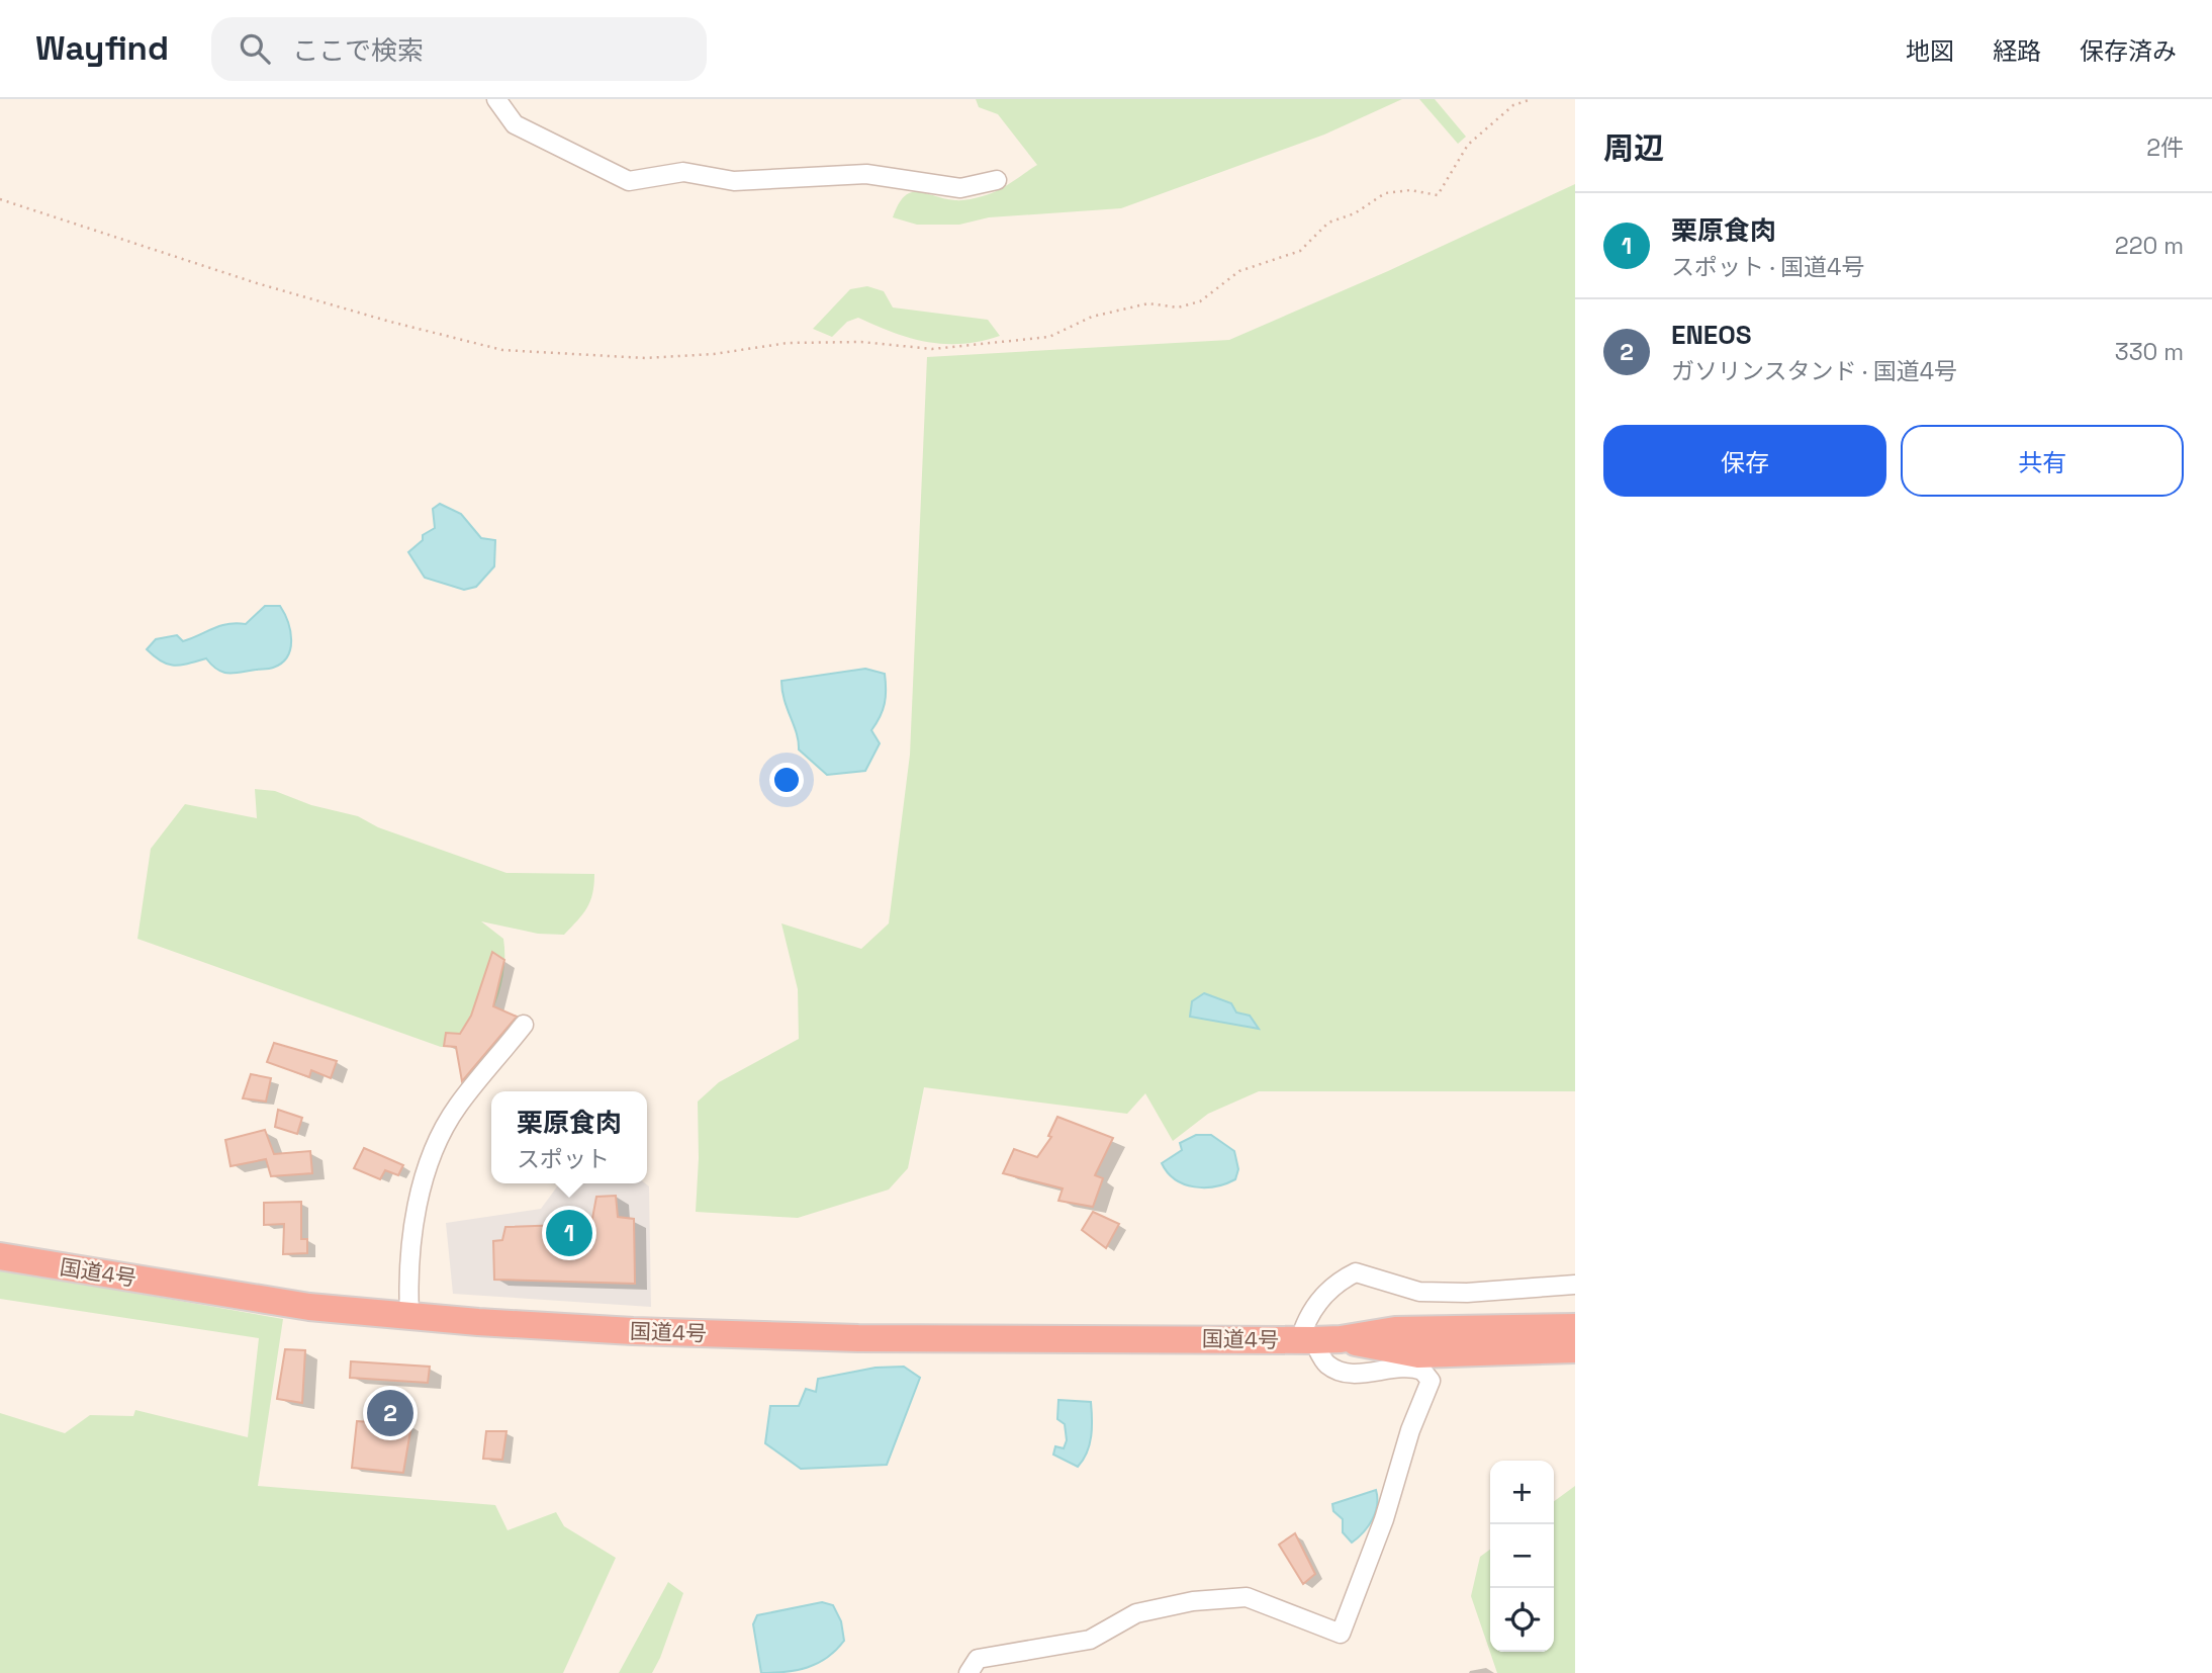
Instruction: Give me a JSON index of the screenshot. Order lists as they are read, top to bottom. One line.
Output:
{"streets":{"highway":["国道4号"]},"page":{"header":"Wayfind","search":"ここで検索","nav":["地図","経路","保存済み"],"heading":["周辺","2件"],"list":[{"mark":"1","name":"栗原食肉","note":"スポット · 国道4号","value":"220 m"},{"mark":"2","name":"ENEOS","note":"ガソリンスタンド · 国道4号","value":"330 m"}],"buttons":["保存","共有"],"popup":["栗原食肉","スポット"],"pins":["1","2"],"map_buttons":["+","−"]}}
